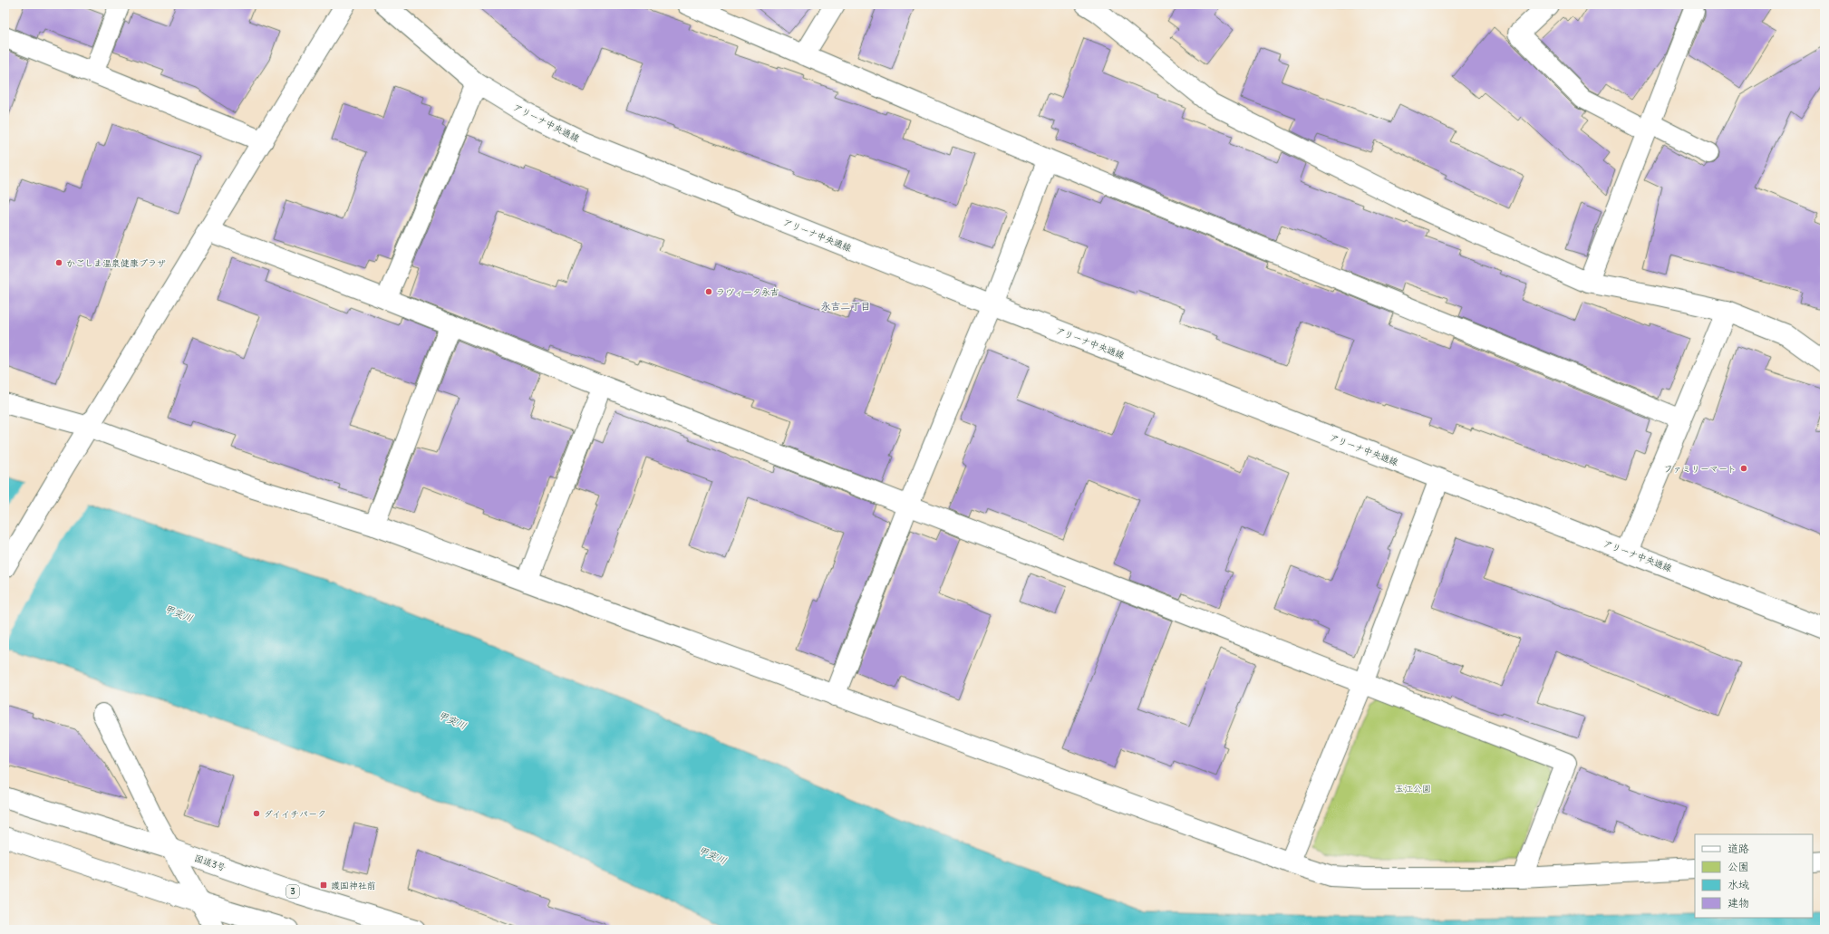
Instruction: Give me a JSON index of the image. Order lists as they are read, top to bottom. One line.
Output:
{"streets":{"main road":["アリーナ中央通線","国道3号","3"]},"districts":["永吉二丁目"],"water":["甲突川"],"parks":["玉江公園"],"places":{"other":["かごしま温泉健康プラザ","ラヴィータ永吉","ファミリーマート","ダイイチパーク"],"transit":["護国神社前"]},"legend":["道路","公園","水域","建物"]}
